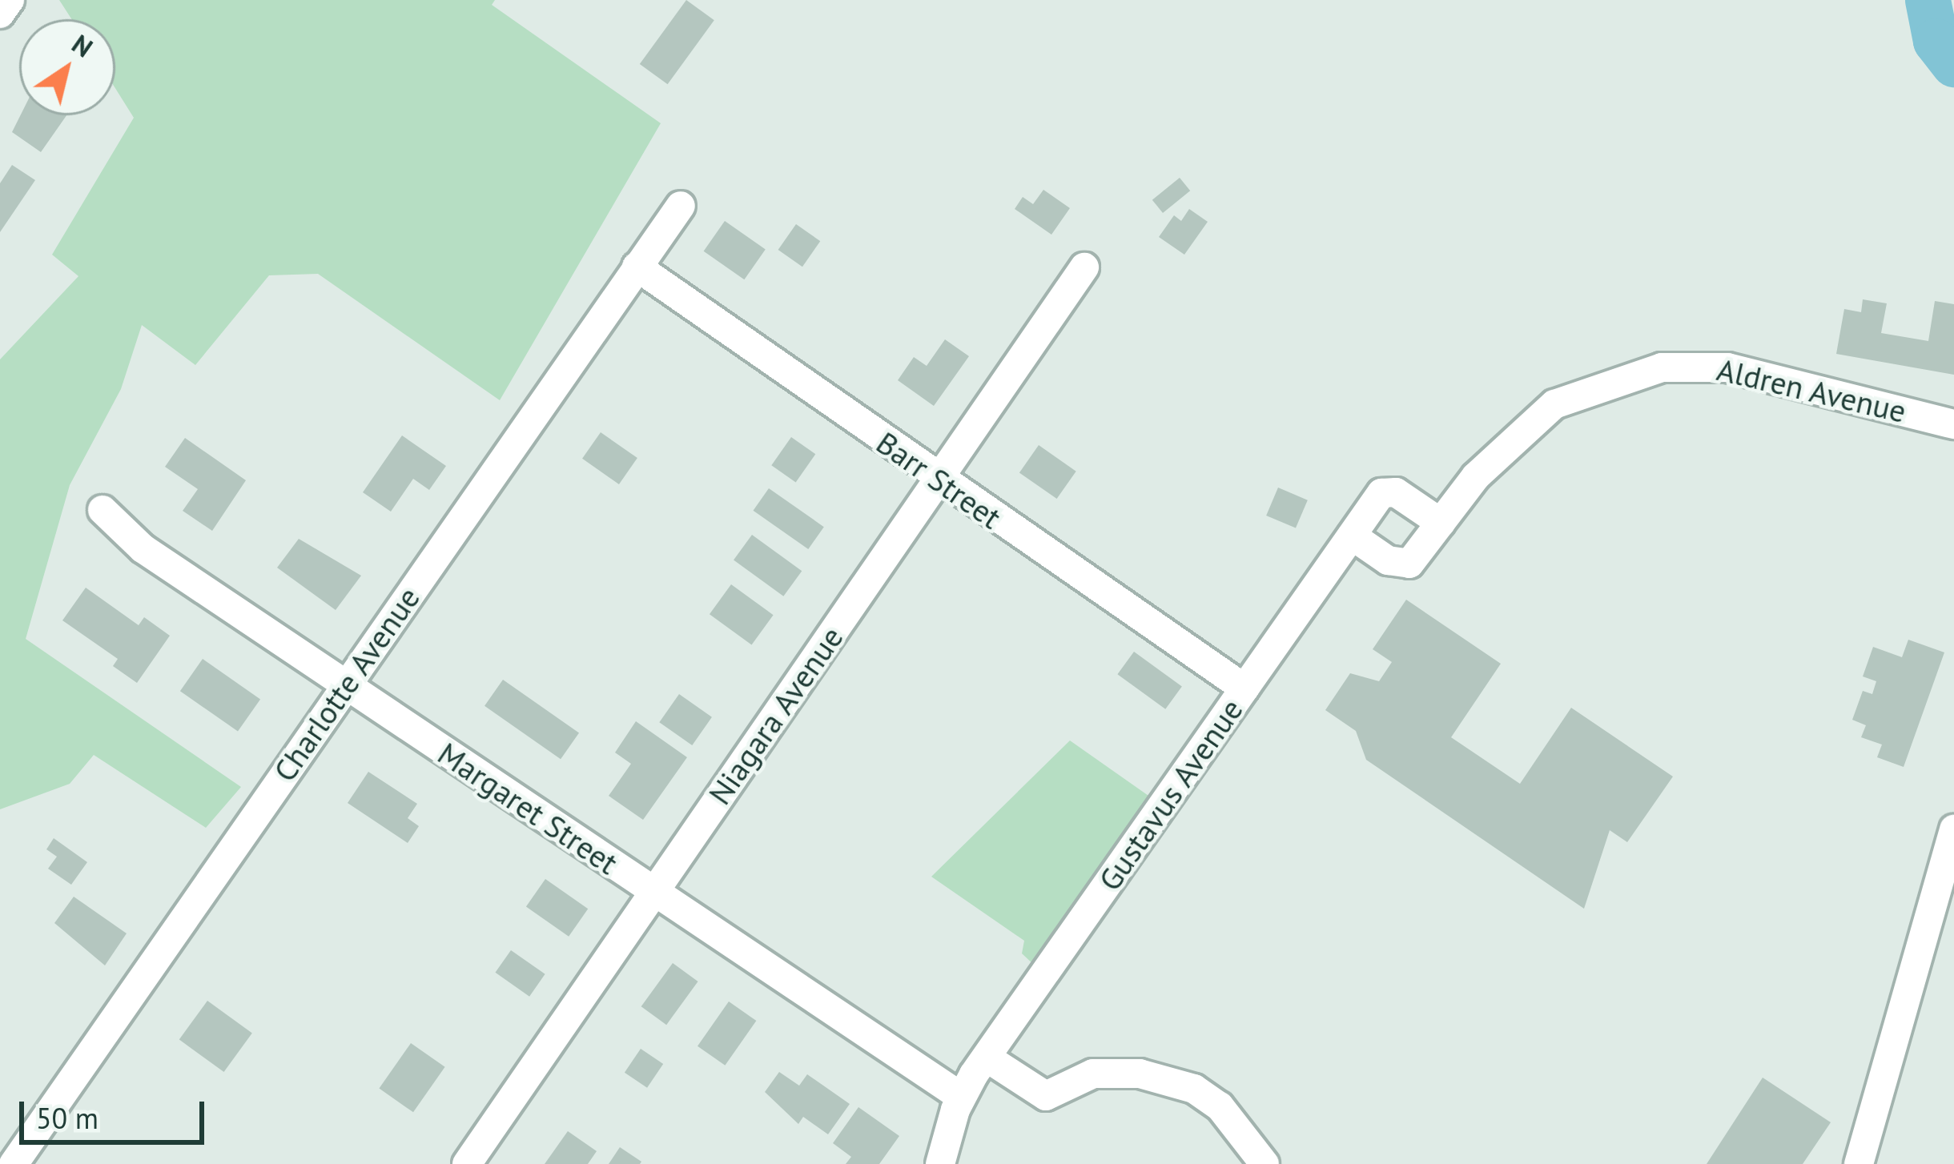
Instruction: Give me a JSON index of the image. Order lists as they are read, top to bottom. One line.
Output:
{"streets":{"street":["Aldren Avenue","Barr Street","Charlotte Avenue","Niagara Avenue","Gustavus Avenue","Margaret Street"]},"crossings":[["Aldren Avenue","Gustavus Avenue"],["Barr Street","Charlotte Avenue"],["Barr Street","Niagara Avenue"],["Barr Street","Gustavus Avenue"],["Charlotte Avenue","Margaret Street"],["Niagara Avenue","Margaret Street"],["Gustavus Avenue","Margaret Street"]],"scale_bar":"50 m","north":"top right"}
